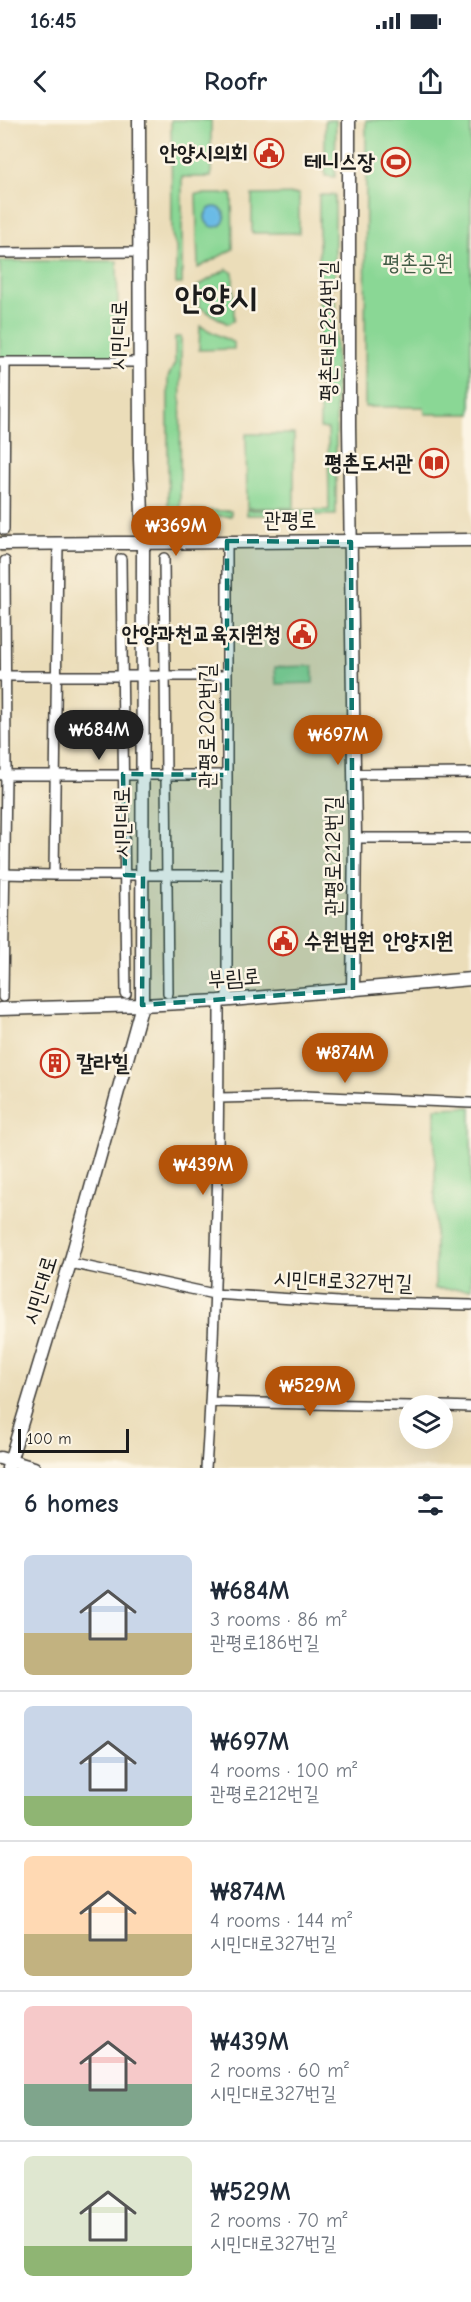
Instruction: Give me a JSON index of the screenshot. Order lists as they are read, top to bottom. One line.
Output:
{"streets":{"street":["평촌대로254번길","시민대로","관평로","관평로202번길","관평로212번길","부림로","시민대로327번길"]},"crossings":[["평촌대로254번길","관평로"],["평촌대로254번길","관평로212번길"],["시민대로","관평로"],["시민대로","부림로"],["시민대로","시민대로327번길"],["관평로","관평로202번길"],["관평로","관평로212번길"],["관평로202번길","부림로"],["관평로212번길","부림로"]],"districts":["안양시"],"parks":["평촌공원"],"places":{"public building":["안양시의회","안양과천교육지원청","수원법원 안양지원"],"sports":["테니스장"],"library":["평촌도서관"],"building":["칼라힐"]},"scale_bar":"100 m","page":{"status":"16:45","header":"Roofr","price":["₩369M","₩684M","₩697M","₩874M","₩439M","₩529M"],"scale":"100 m","heading":"6 homes","list":[{"name":"₩684M","note":"3 rooms · 86 m² · 관평로186번길"},{"name":"₩697M","note":"4 rooms · 100 m² · 관평로212번길"},{"name":"₩874M","note":"4 rooms · 144 m² · 시민대로327번길"},{"name":"₩439M","note":"2 rooms · 60 m² · 시민대로327번길"},{"name":"₩529M","note":"2 rooms · 70 m² · 시민대로327번길"}]}}
